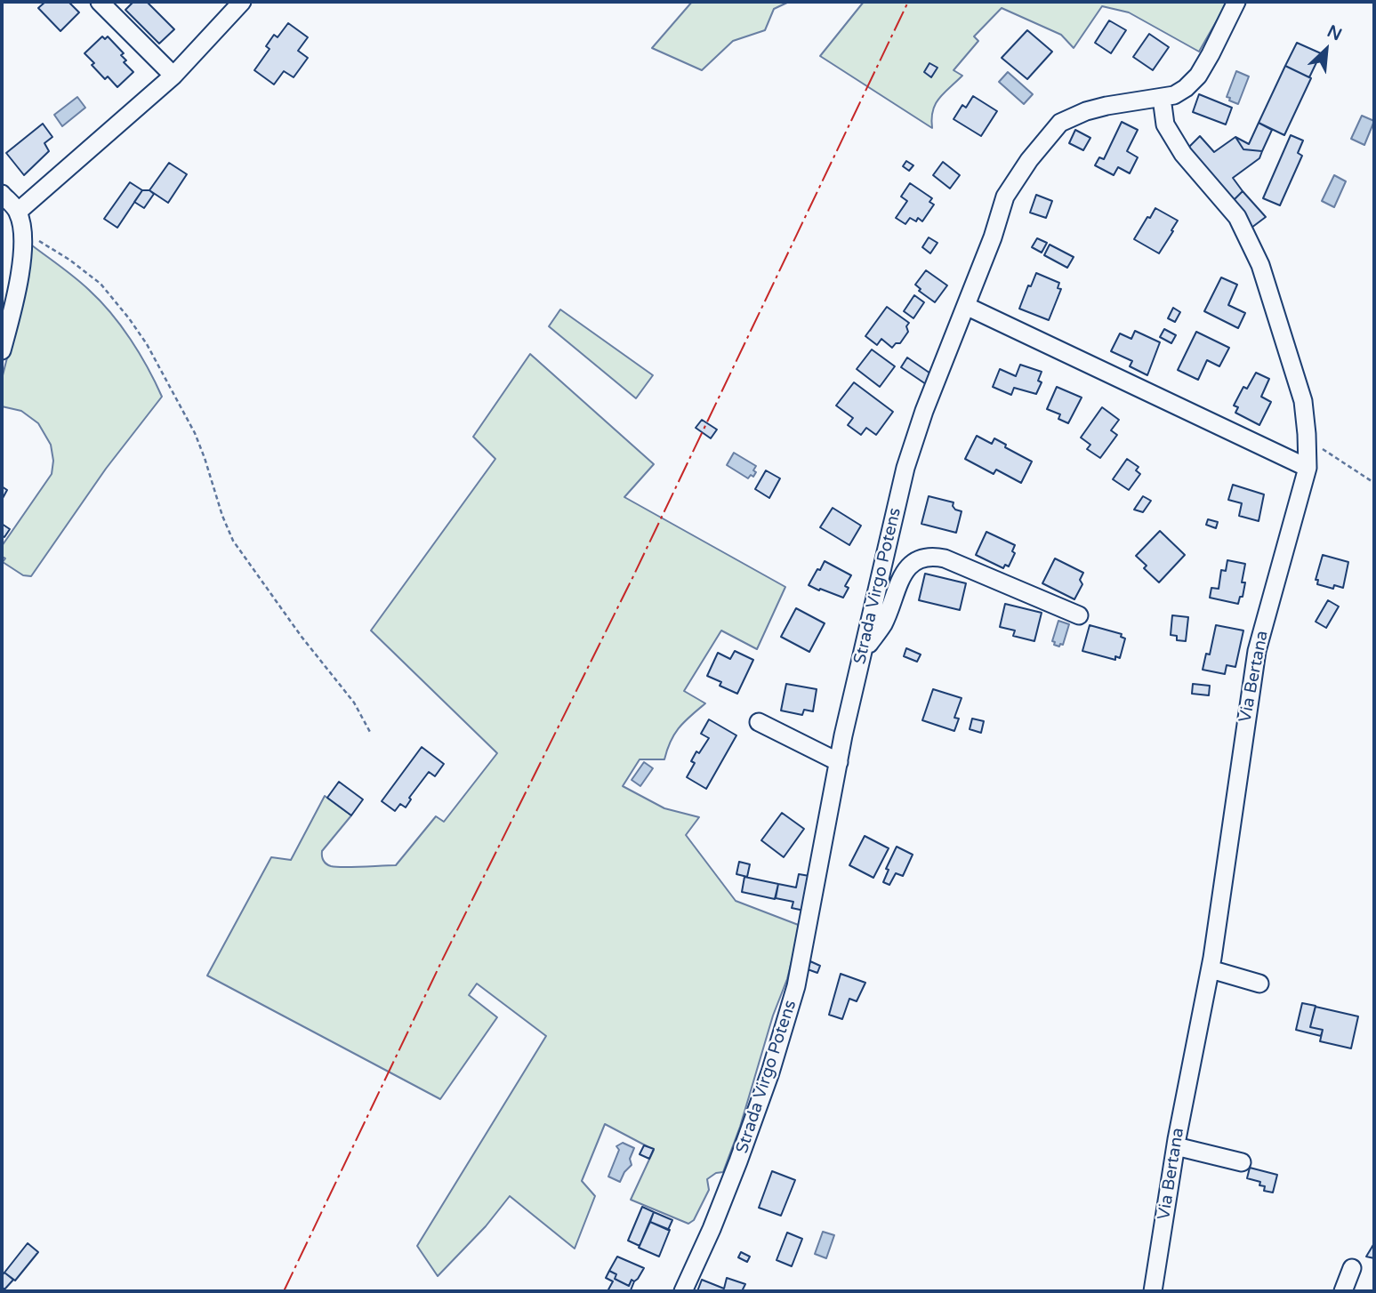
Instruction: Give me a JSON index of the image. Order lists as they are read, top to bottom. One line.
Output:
{"streets":{"street":["Strada Virgo Potens","Via Bertana"]},"crossings":[["Strada Virgo Potens","Via Bertana"]],"north":"top right"}
